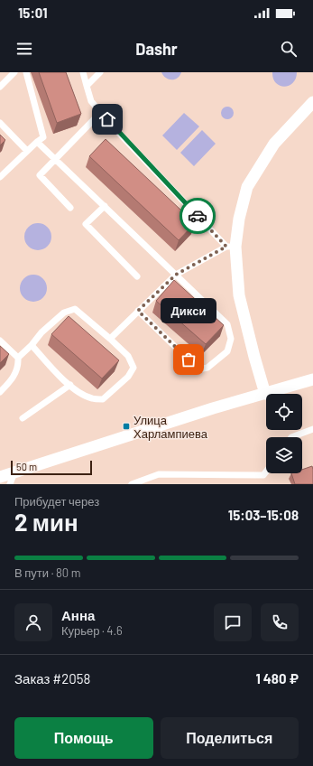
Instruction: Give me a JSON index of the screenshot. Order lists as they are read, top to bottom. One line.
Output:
{"places":{"other":["Дикси"],"transit":["Улица Харлампиева"]},"scale_bar":"50 m","page":{"status":"15:01","header":"Dashr","bubble":"Дикси","scale":"50 m","heading":["2 мин","Прибудет через","15:03–15:08"],"panel":["Анна","Курьер · 4.6","Заказ #2058","1 480 ₽"],"bar":"В пути · 80 m","buttons":["Помощь","Поделиться"]}}
